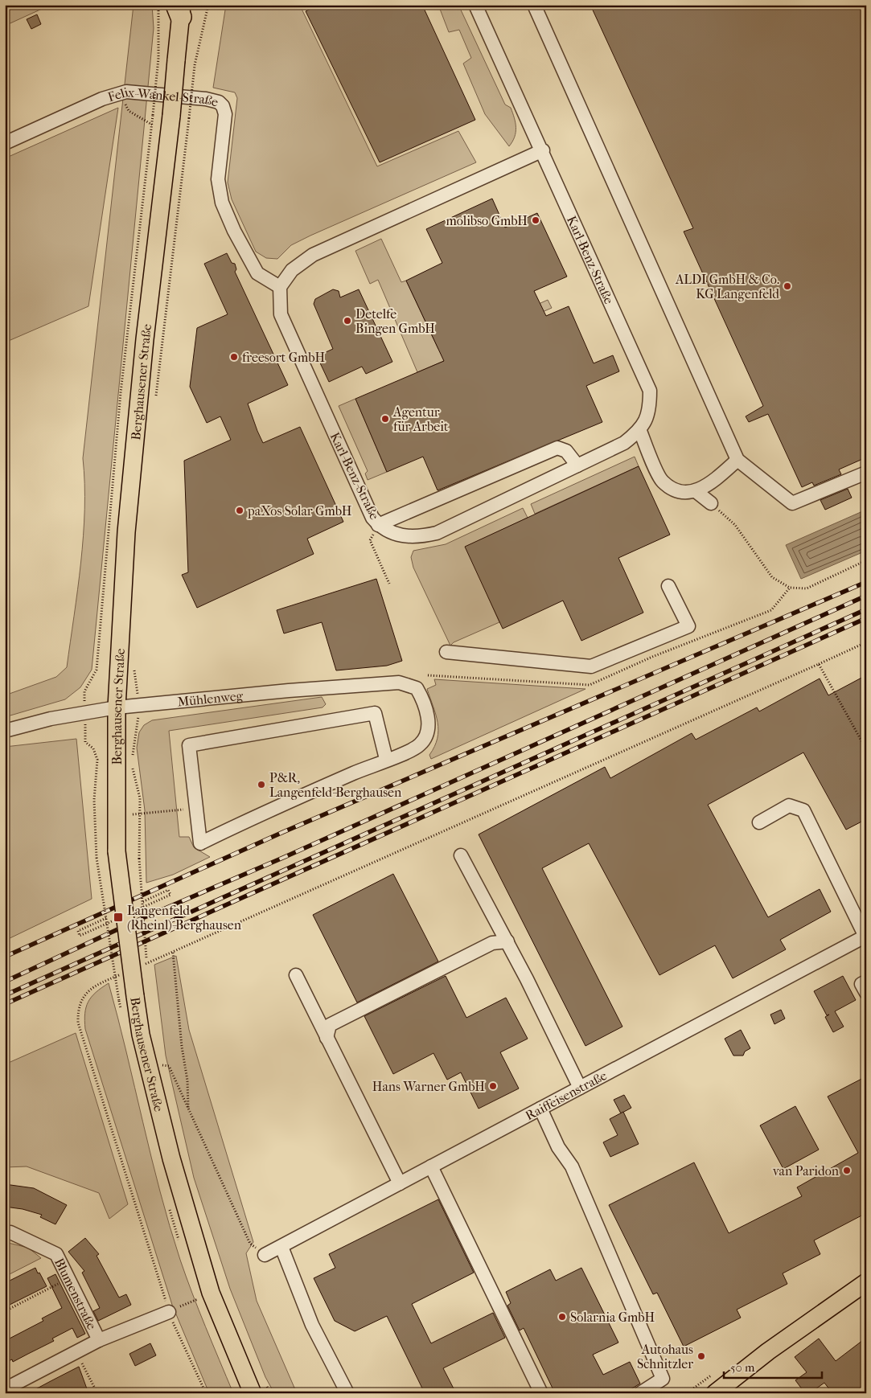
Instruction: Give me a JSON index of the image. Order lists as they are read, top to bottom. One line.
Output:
{"streets":{"main road":["Berghausener Straße"],"street":["Felix-Wankel-Straße","Karl-Benz-Straße","Mühlenweg","Raiffeisenstraße","Blumenstraße"]},"crossings":[["Felix-Wankel-Straße","Karl-Benz-Straße"],["Berghausener Straße","Mühlenweg"]],"places":{"other":["molibso GmbH","ALDI GmbH & Co. KG Langenfeld","Detelfe Bingen GmbH","freesort GmbH","Agentur für Arbeit","paXos Solar GmbH","P&R, Langenfeld-Berghausen","Hans Warner GmbH","van Paridon","Solarnia GmbH","Autohaus Schnitzler"],"transit":["Langenfeld (Rheinl)-Berghausen"]},"scale_bar":"50 m"}
